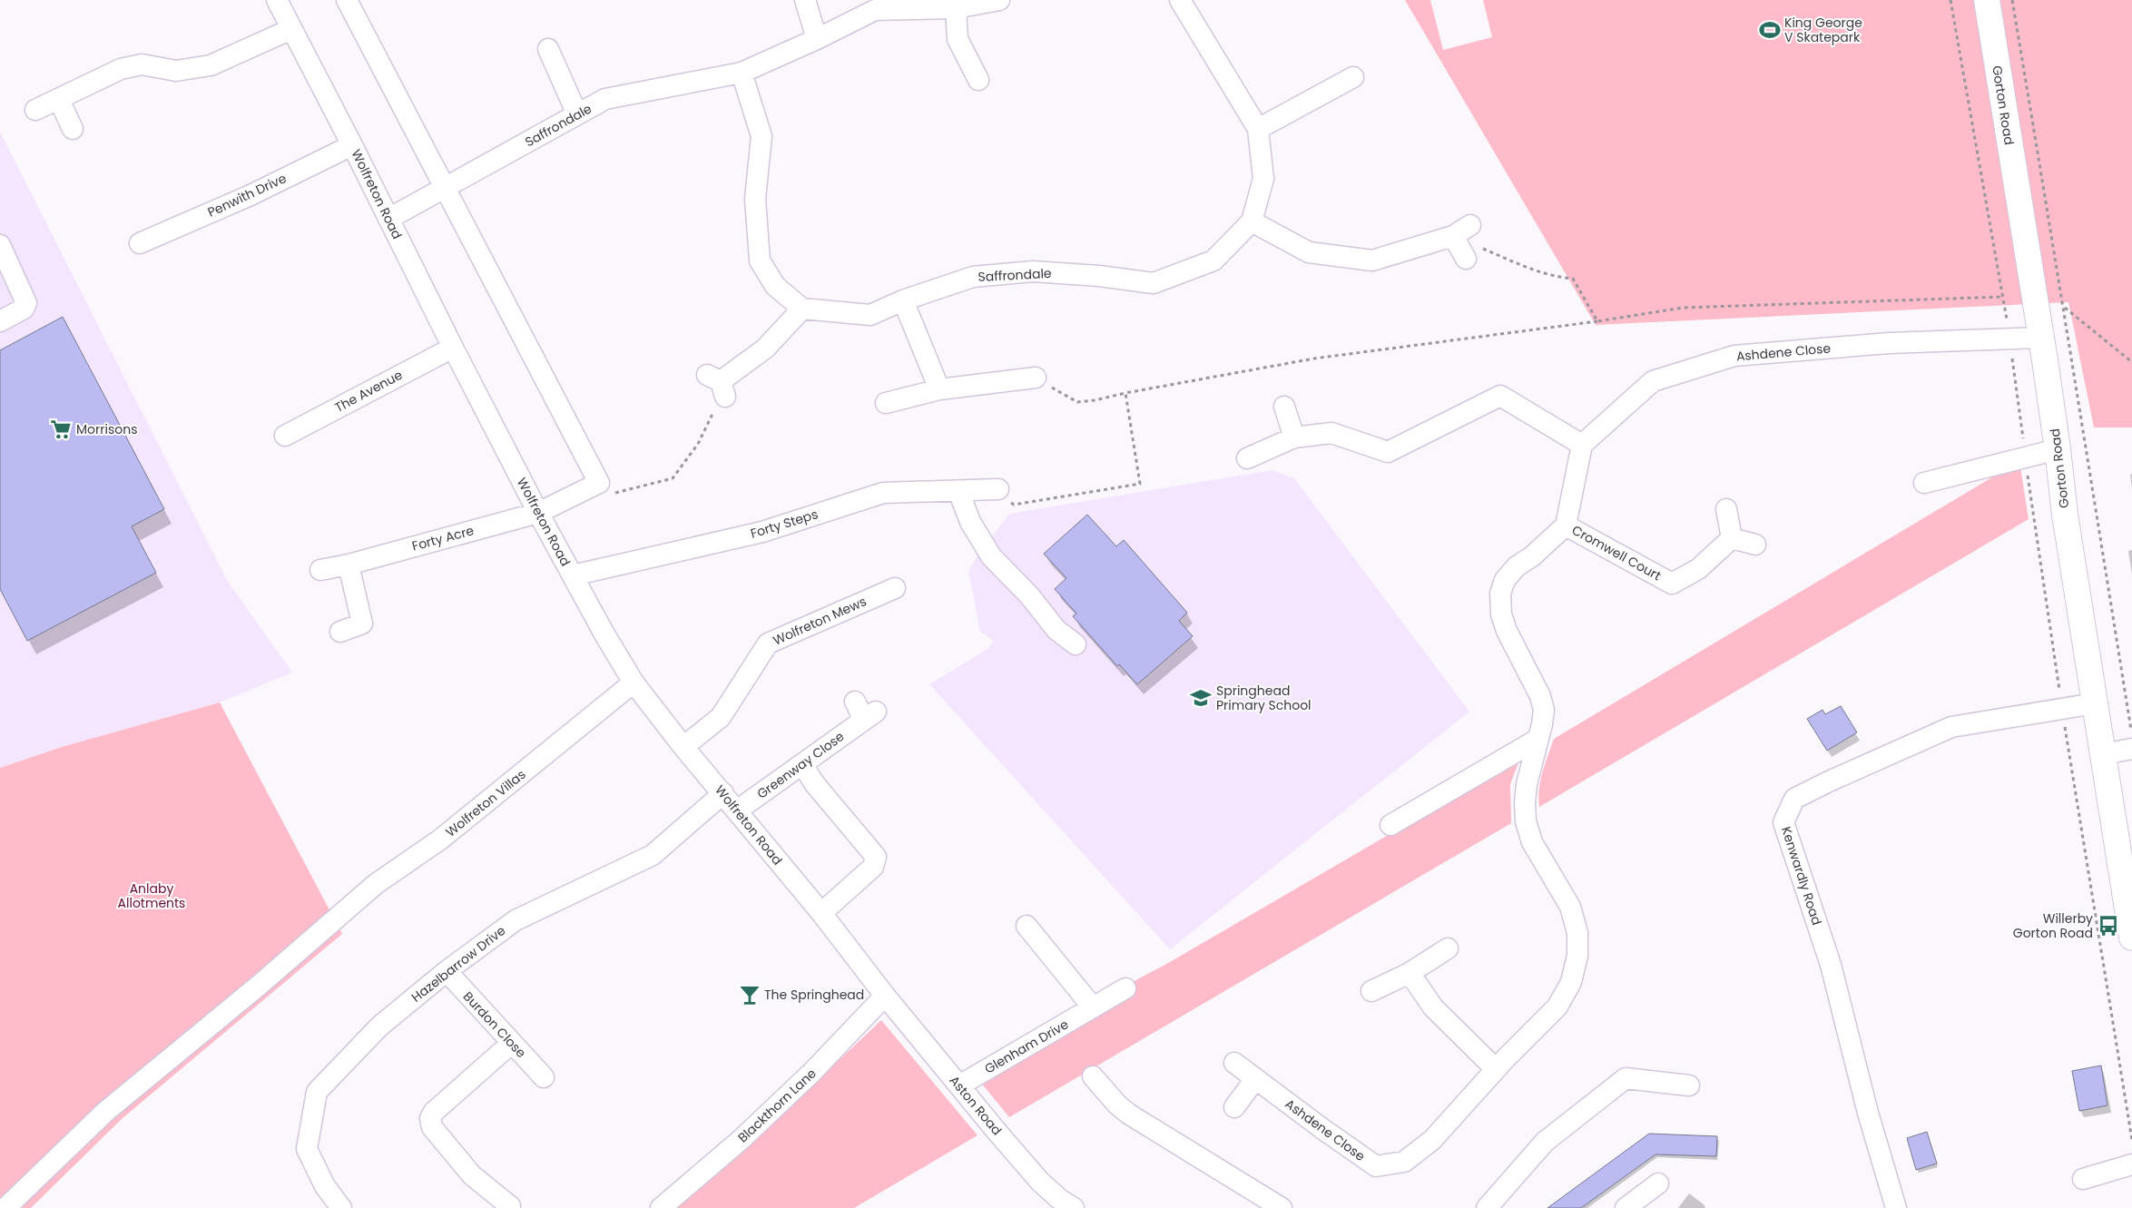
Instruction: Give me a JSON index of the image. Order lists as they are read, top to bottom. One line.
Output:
{"streets":{"main road":["Gorton Road"],"street":["Saffrondale","Wolfreton Road","Penwith Drive","Ashdene Close","The Avenue","Forty Steps","Forty Acre","Cromwell Court","Wolfreton Mews","Greenway Close","Wolfreton Villas","Kenwardly Road","Hazelbarrow Drive","Burdon Close","Glenham Drive","Blackthorn Lane","Aston Road"]},"crossings":[["Gorton Road","Ashdene Close"],["Gorton Road","Kenwardly Road"],["Saffrondale","Wolfreton Road"],["Saffrondale","Forty Acre"],["Wolfreton Road","Penwith Drive"],["Wolfreton Road","The Avenue"],["Wolfreton Road","Forty Steps"],["Wolfreton Road","Forty Acre"],["Wolfreton Road","Wolfreton Mews"],["Wolfreton Road","Greenway Close"],["Wolfreton Road","Wolfreton Villas"],["Wolfreton Road","Hazelbarrow Drive"],["Wolfreton Road","Blackthorn Lane"],["Wolfreton Road","Aston Road"],["Ashdene Close","Cromwell Court"],["Hazelbarrow Drive","Burdon Close"],["Glenham Drive","Aston Road"],["Blackthorn Lane","Aston Road"]],"parks":["Anlaby Allotments"],"places":{"sports":["King George V Skatepark"],"supermarket":["Morrisons"],"school or university":["Springhead Primary School"],"bus stop":["Willerby Gorton Road"],"bar":["The Springhead"]}}
